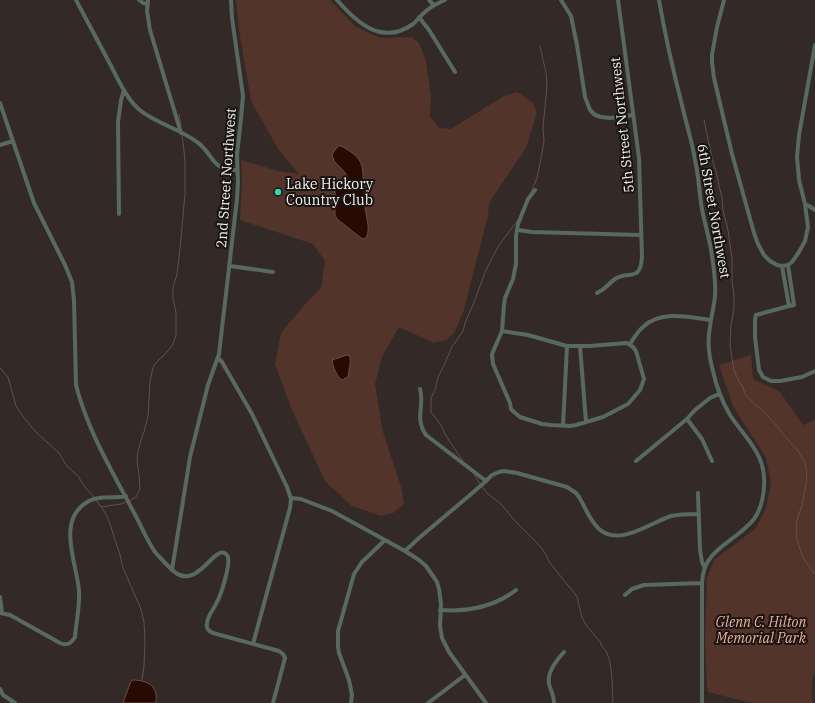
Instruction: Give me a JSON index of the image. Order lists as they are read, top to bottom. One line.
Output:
{"streets":{"street":["5th Street Northwest","2nd Street Northwest","6th Street Northwest"]},"parks":["Glenn C. Hilton Memorial Park"],"places":["Lake Hickory Country Club"]}
